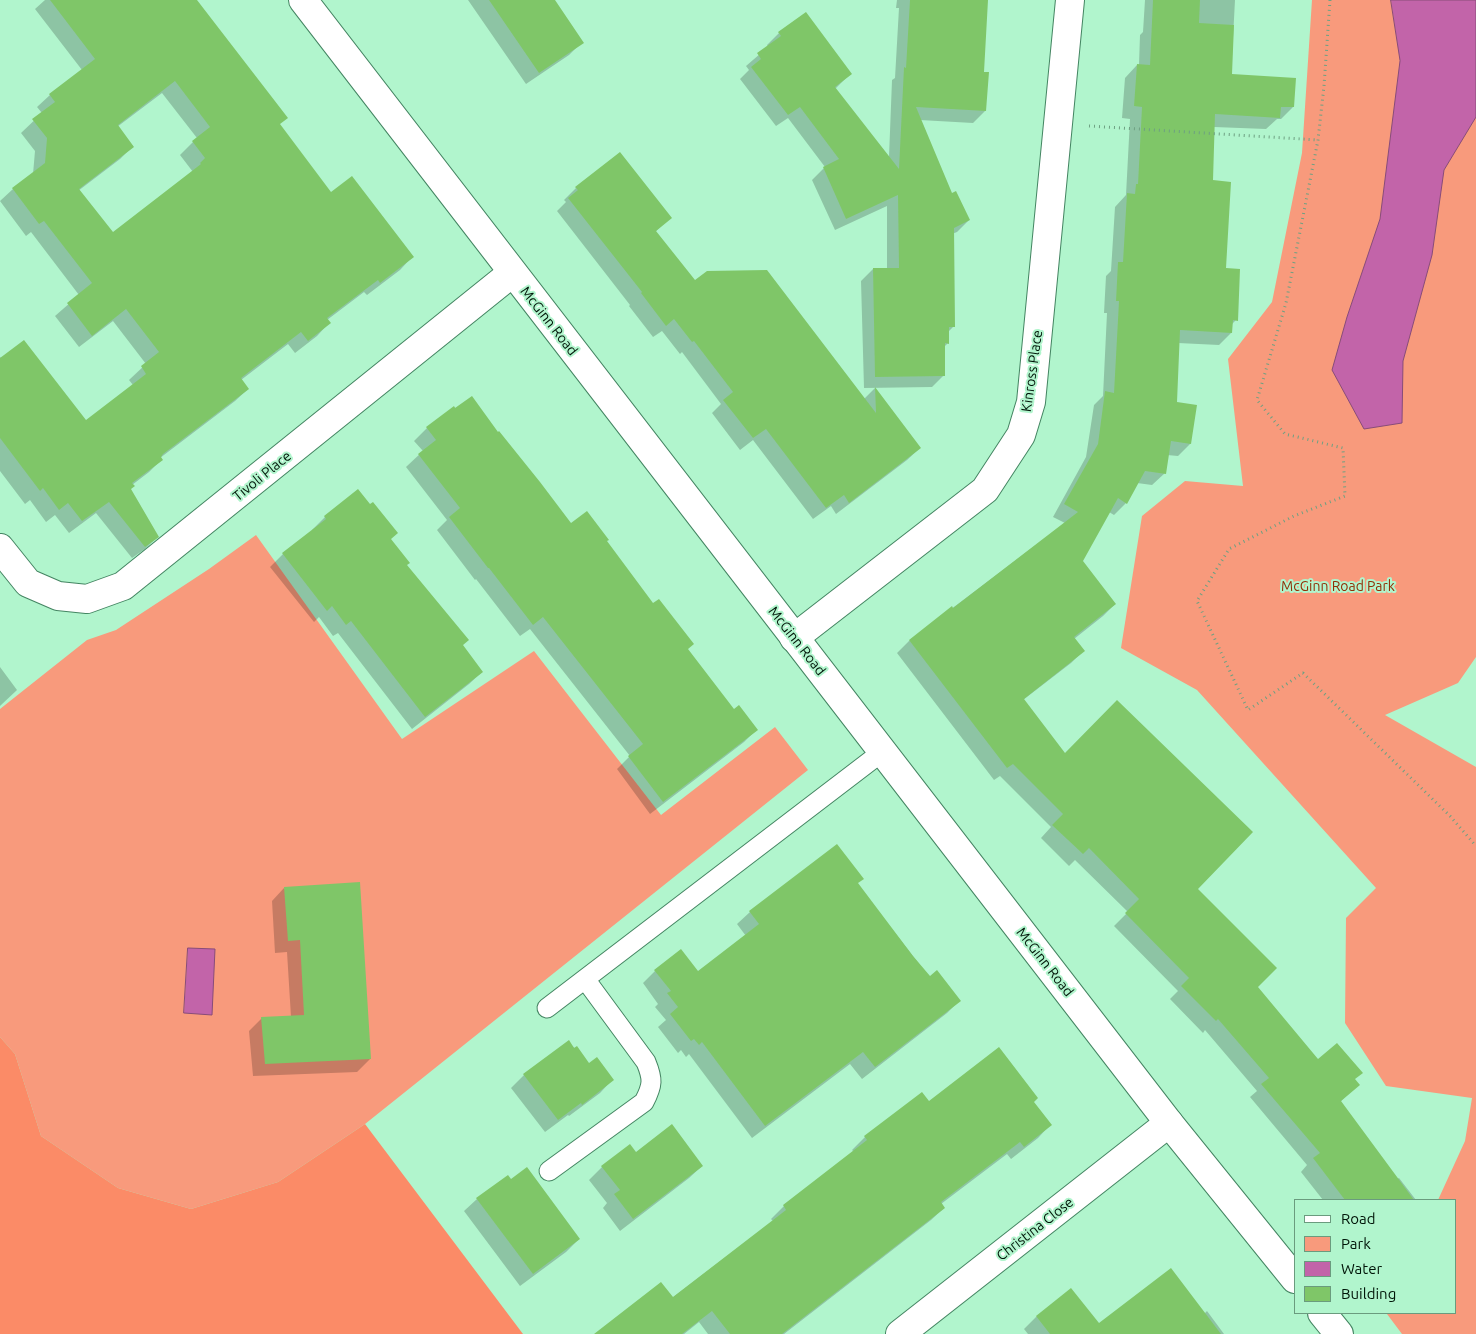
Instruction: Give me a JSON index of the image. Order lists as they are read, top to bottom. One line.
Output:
{"streets":{"street":["McGinn Road","Kinross Place","Tivoli Place","Christina Close"]},"crossings":[["McGinn Road","Kinross Place"],["McGinn Road","Tivoli Place"],["McGinn Road","Christina Close"]],"parks":["McGinn Road Park"],"legend":["Road","Park","Water","Building"]}
